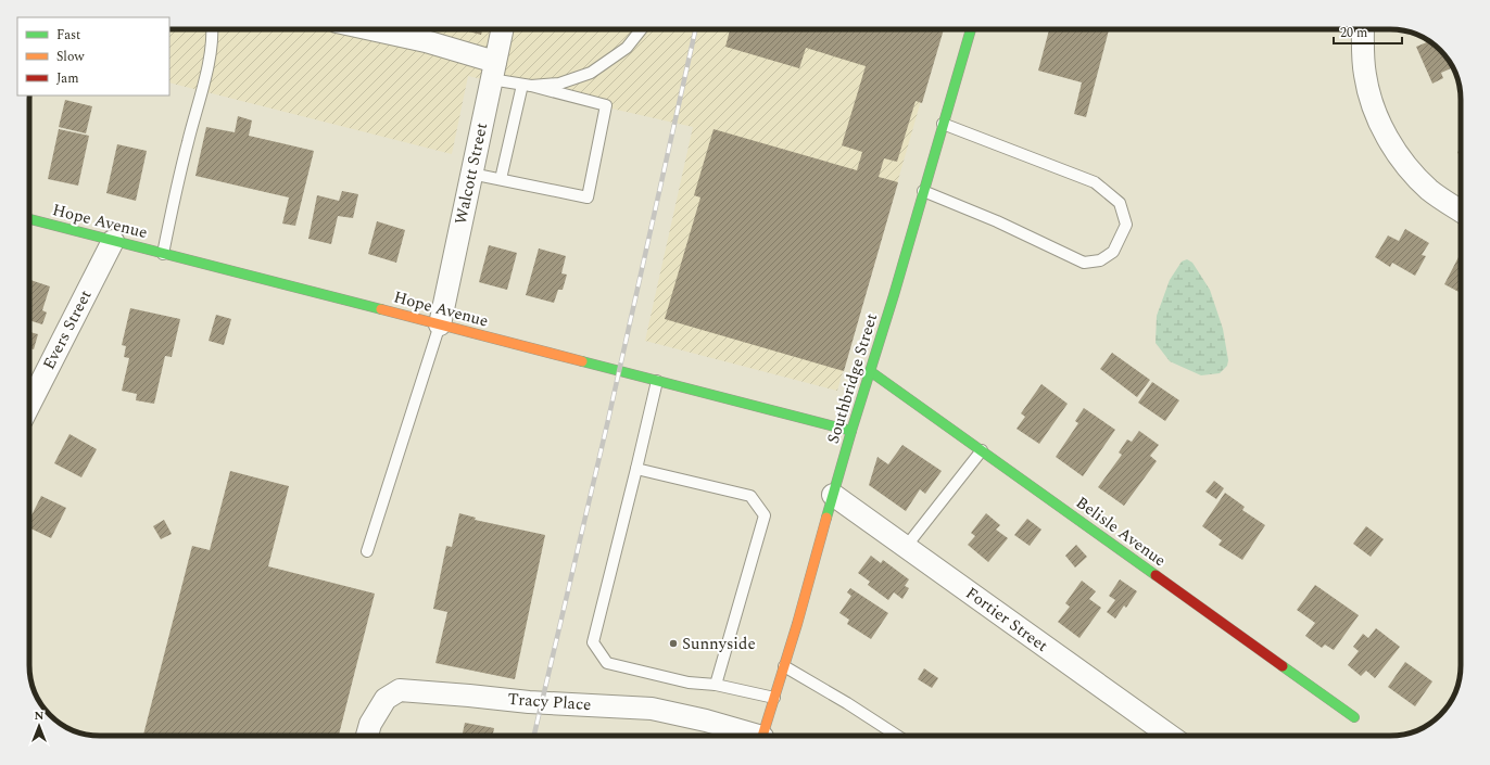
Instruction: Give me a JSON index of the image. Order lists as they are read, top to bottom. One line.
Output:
{"streets":{"main road":["Hope Avenue","Southbridge Street","Belisle Avenue"],"street":["Walcott Street","Evers Street","Fortier Street","Tracy Place"]},"crossings":[["Walcott Street","Hope Avenue"],["Hope Avenue","Evers Street"],["Hope Avenue","Southbridge Street"],["Southbridge Street","Belisle Avenue"],["Southbridge Street","Fortier Street"]],"places":["Sunnyside"],"legend":["Fast","Slow","Jam"],"scale_bar":"20 m","north":"top"}
